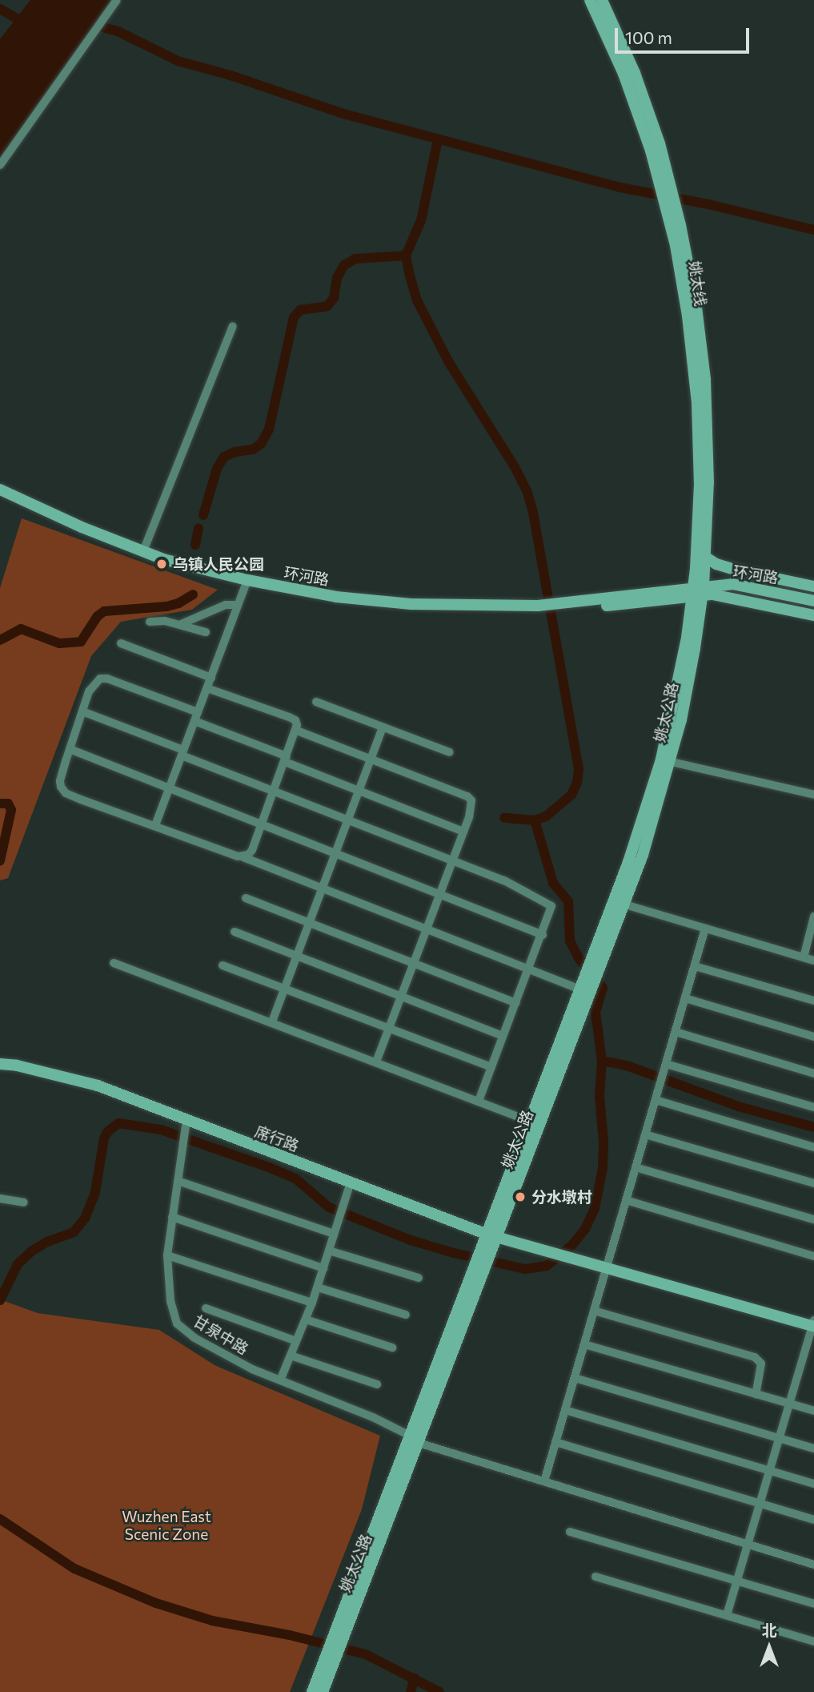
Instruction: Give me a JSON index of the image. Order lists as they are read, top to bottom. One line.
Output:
{"streets":{"main road":["姚太线","环河路","姚太公路","席行路"],"street":["甘泉中路"]},"crossings":[["姚太线","环河路"],["姚太线","姚太公路"],["环河路","姚太公路"],["姚太公路","席行路"],["姚太公路","甘泉中路"],["席行路","甘泉中路"]],"parks":["Wuzhen East Scenic Zone"],"places":["乌镇人民公园","分水墩村"],"scale_bar":"100 m","north":"top"}
